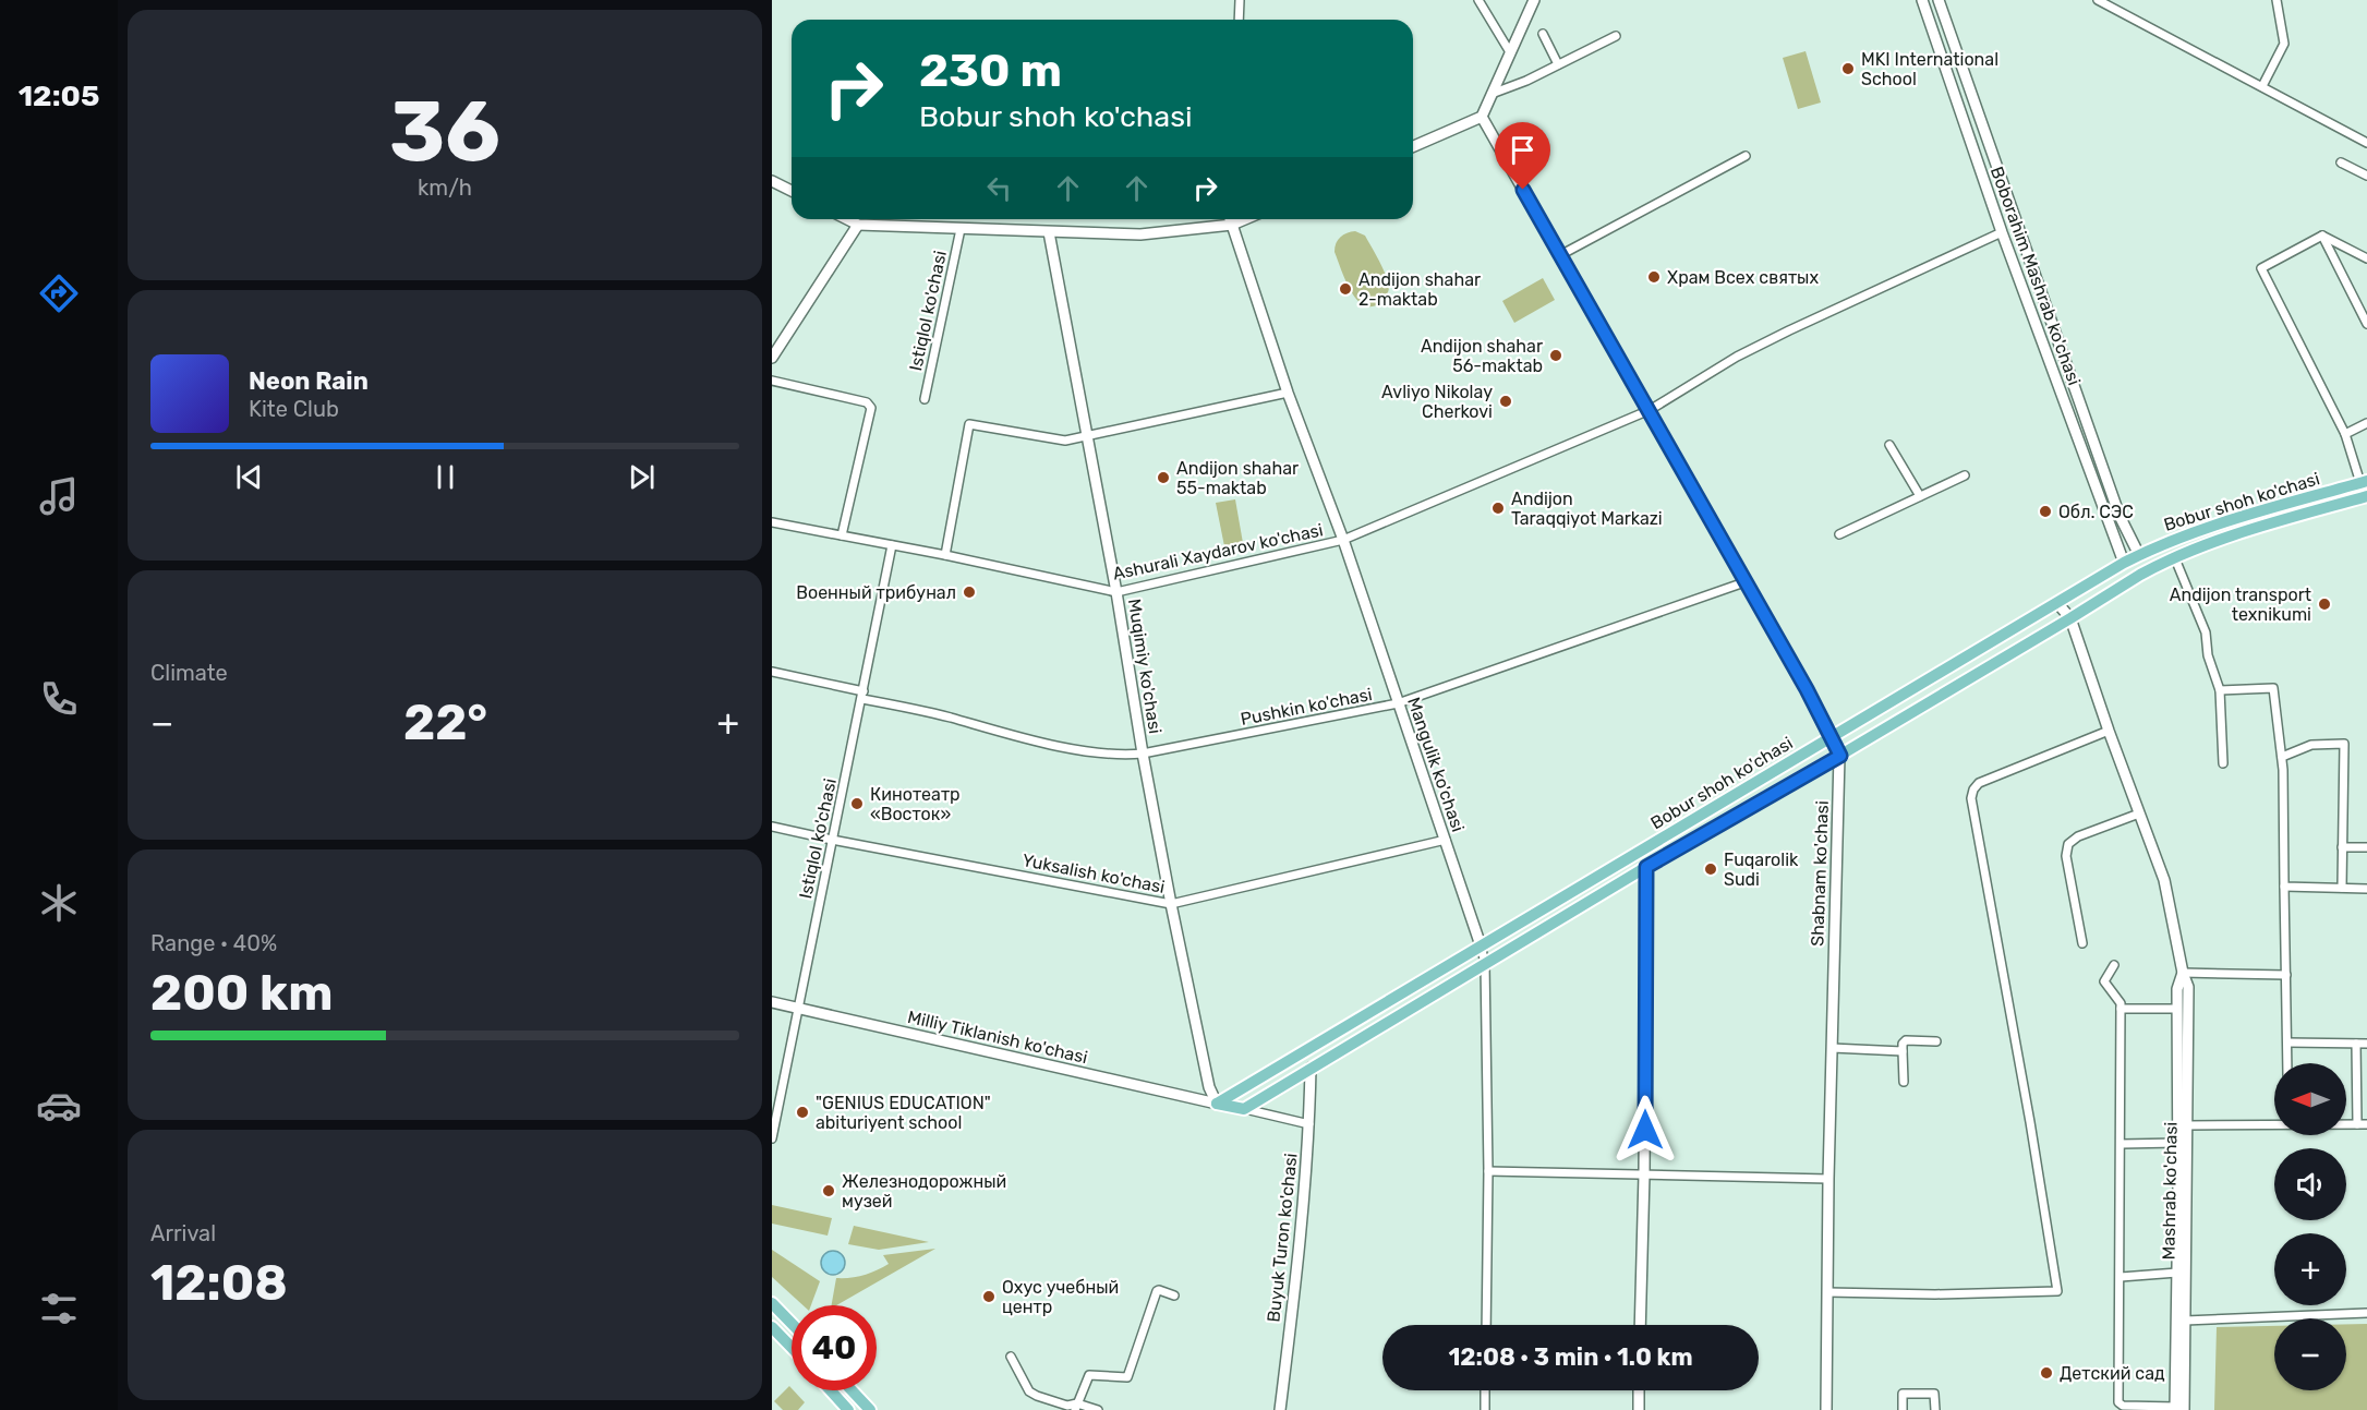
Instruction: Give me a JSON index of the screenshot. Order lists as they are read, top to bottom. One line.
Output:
{"streets":{"main road":["Bobur shoh ko'chasi"],"street":["Boborahim Mashrab ko'chasi","Istiqlol ko'chasi","Ashurali Xaydarov ko'chasi","Muqimiy ko'chasi","Pushkin ko'chasi","Mangulik ko'chasi","Yuksalish ko'chasi","Shabnam ko'chasi","Milliy Tiklanish ko'chasi","Mashrab ko'chasi","Buyuk Turon ko'chasi"]},"crossings":[["Boborahim Mashrab ko'chasi","Bobur shoh ko'chasi"],["Boborahim Mashrab ko'chasi","Ashurali Xaydarov ko'chasi"],["Istiqlol ko'chasi","Ashurali Xaydarov ko'chasi"],["Istiqlol ko'chasi","Pushkin ko'chasi"],["Istiqlol ko'chasi","Yuksalish ko'chasi"],["Istiqlol ko'chasi","Milliy Tiklanish ko'chasi"],["Bobur shoh ko'chasi","Muqimiy ko'chasi"],["Bobur shoh ko'chasi","Mangulik ko'chasi"],["Bobur shoh ko'chasi","Shabnam ko'chasi"],["Bobur shoh ko'chasi","Milliy Tiklanish ko'chasi"],["Bobur shoh ko'chasi","Mashrab ko'chasi"],["Bobur shoh ko'chasi","Buyuk Turon ko'chasi"],["Ashurali Xaydarov ko'chasi","Muqimiy ko'chasi"],["Ashurali Xaydarov ko'chasi","Mangulik ko'chasi"],["Ashurali Xaydarov ko'chasi","Shabnam ko'chasi"],["Muqimiy ko'chasi","Pushkin ko'chasi"],["Muqimiy ko'chasi","Yuksalish ko'chasi"],["Muqimiy ko'chasi","Milliy Tiklanish ko'chasi"],["Pushkin ko'chasi","Mangulik ko'chasi"],["Pushkin ko'chasi","Shabnam ko'chasi"],["Mangulik ko'chasi","Yuksalish ko'chasi"]],"places":["MKI International School","Храм Всех святых","Andijon shahar 2-maktab","Andijon shahar 56-maktab","Avliyo Nikolay Cherkovi","Andijon shahar 55-maktab","Andijon Taraqqiyot Markazi","Обл. СЭС","Военный трибунал","Andijon transport texnikumi","Кинотеатр «Восток»","Fuqarolik Sudi","\"GENIUS EDUCATION\" abituriyent school","Железнодорожный музей","Охус учебный центр","Детский сад"],"north":"left","page":{"tabs":"12:05","tile":[["36","km/h"],"Climate",["Range · 40%","200 km"],["Arrival","12:08"]],"turn":["230 m","Bobur shoh ko'chasi"],"song":["Neon Rain","Kite Club"],"heat":["−","22°","+"],"map_buttons":["+","−"],"limit":"40","trip":"12:08 · 3 min · 1.0 km"}}
